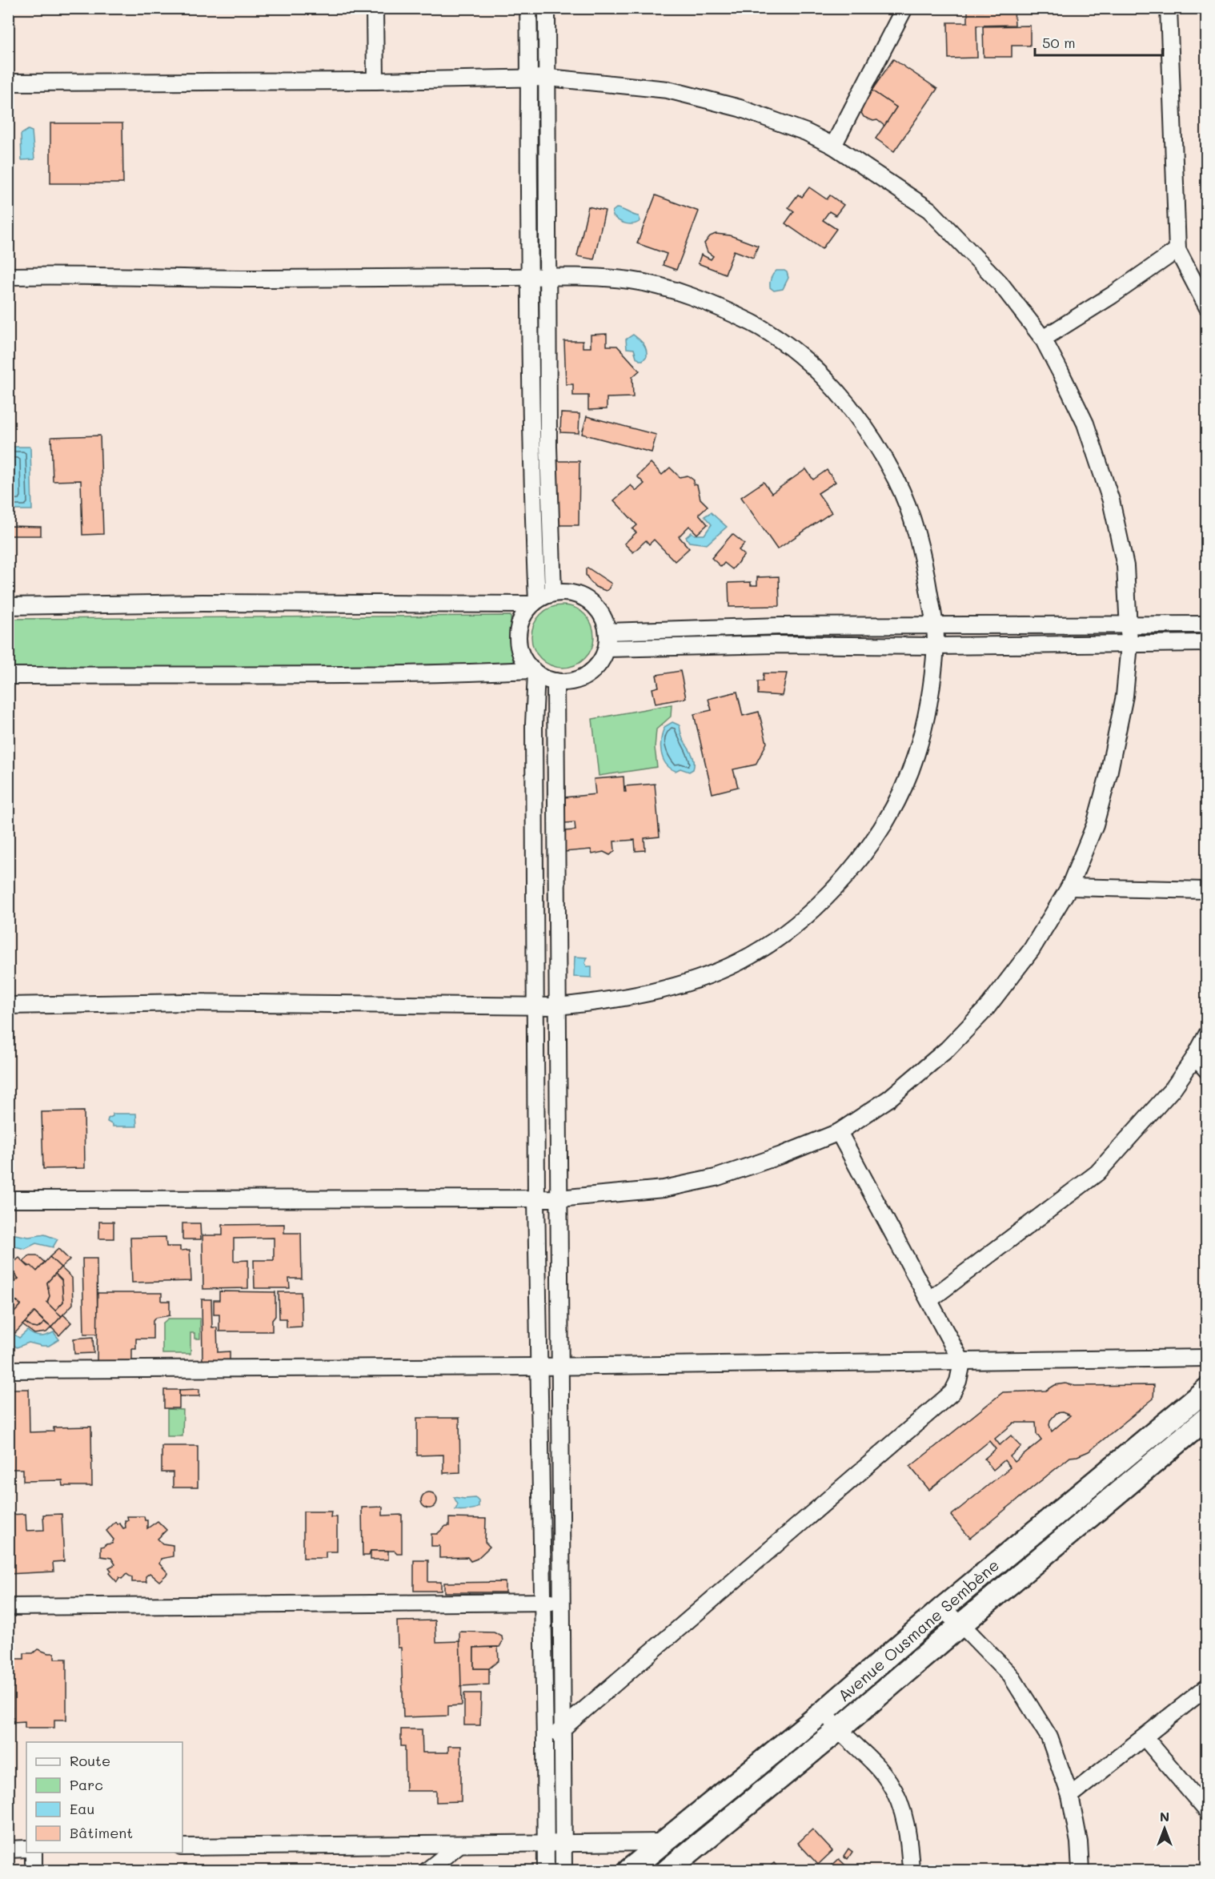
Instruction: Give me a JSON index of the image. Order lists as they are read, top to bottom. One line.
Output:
{"streets":{"main road":["Avenue Ousmane Sembène"]},"legend":["Route","Parc","Eau","Bâtiment"],"scale_bar":"50 m","north":"top"}
